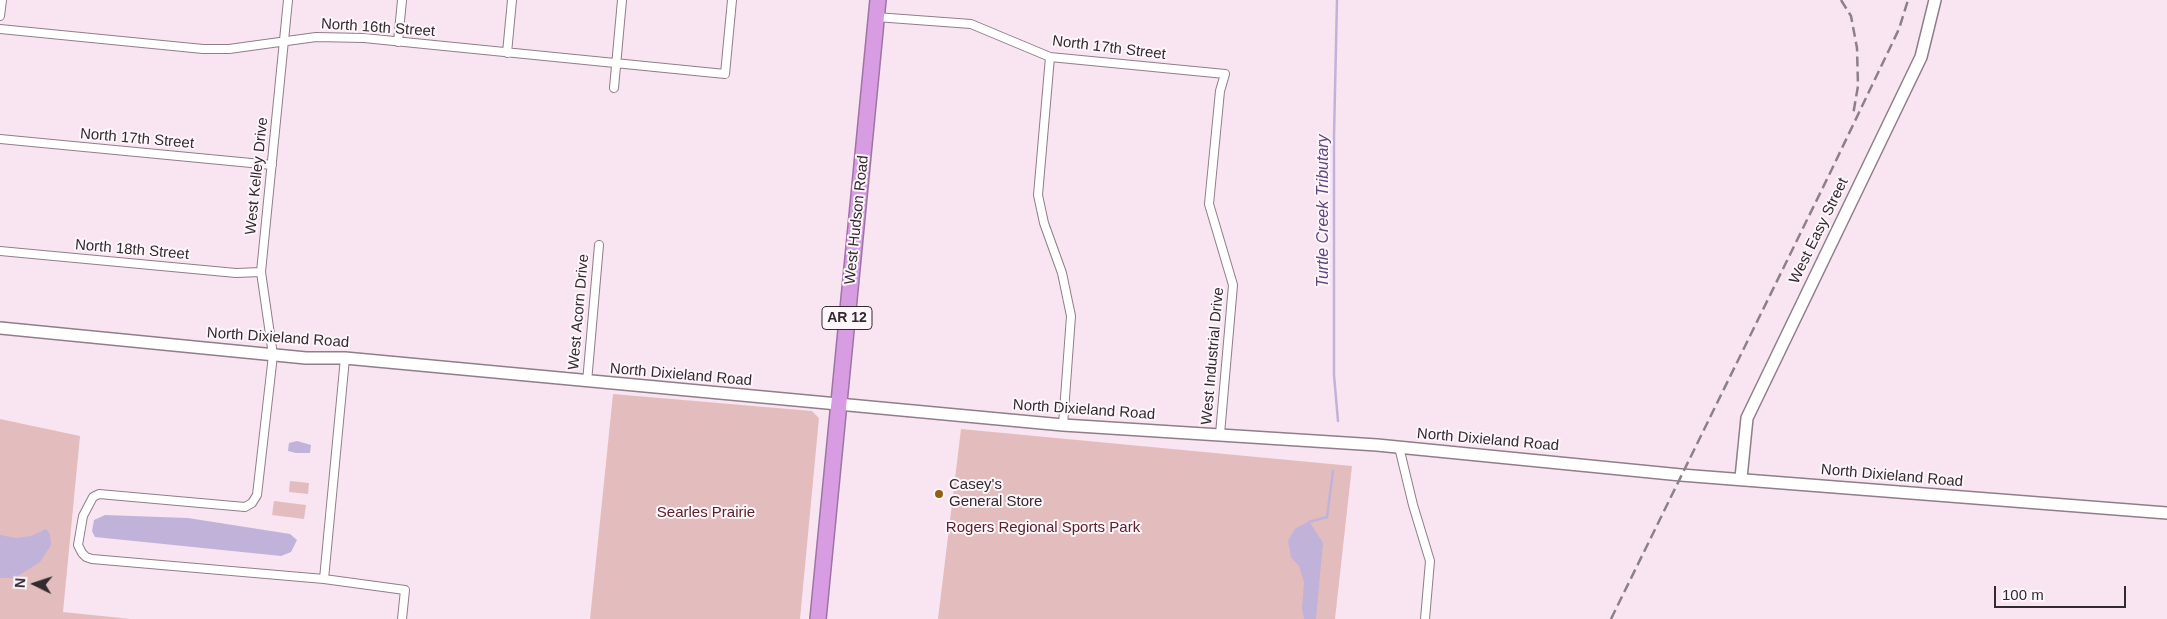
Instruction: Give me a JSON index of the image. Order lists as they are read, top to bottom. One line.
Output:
{"streets":{"highway":["West Hudson Road","AR 12"],"street":["North 16th Street","North 17th Street","West Kelley Drive","West Easy Street","North 18th Street","West Acorn Drive","North Dixieland Road","West Industrial Drive"]},"crossings":[["North 16th Street","West Kelley Drive"],["North 17th Street","West Kelley Drive"],["North 17th Street","West Hudson Road"],["North 17th Street","West Industrial Drive"],["West Kelley Drive","North 18th Street"],["West Kelley Drive","North Dixieland Road"],["West Hudson Road","North Dixieland Road"],["West Easy Street","North Dixieland Road"],["West Acorn Drive","North Dixieland Road"],["North Dixieland Road","West Industrial Drive"]],"water":["Turtle Creek Tributary"],"parks":["Searles Prairie","Rogers Regional Sports Park"],"places":["Casey's General Store"],"scale_bar":"100 m","north":"left"}
